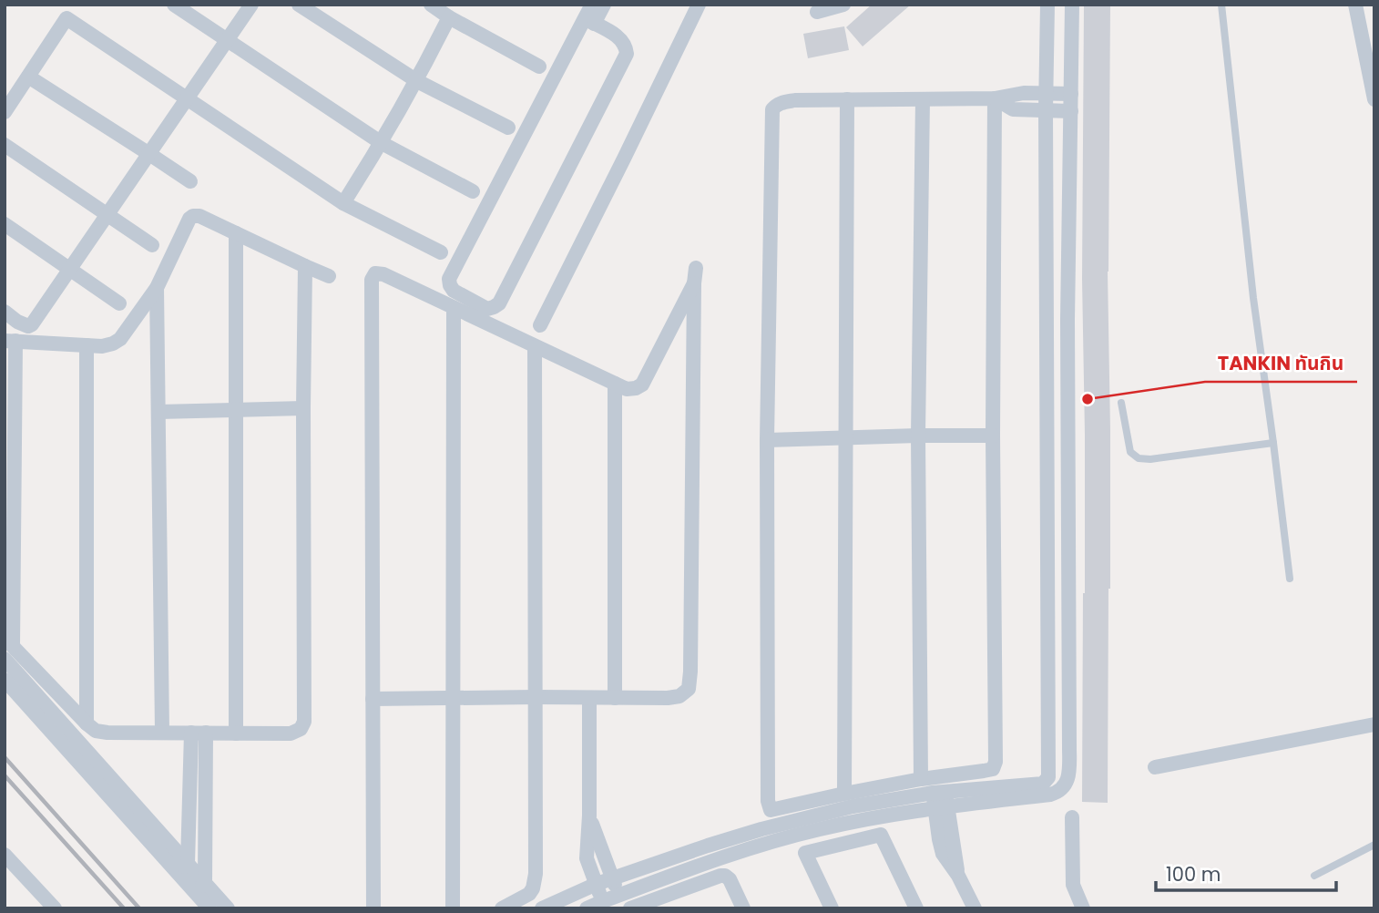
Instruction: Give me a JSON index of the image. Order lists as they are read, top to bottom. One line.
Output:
{"places":["TANKIN ทันกิน"],"scale_bar":"100 m"}
